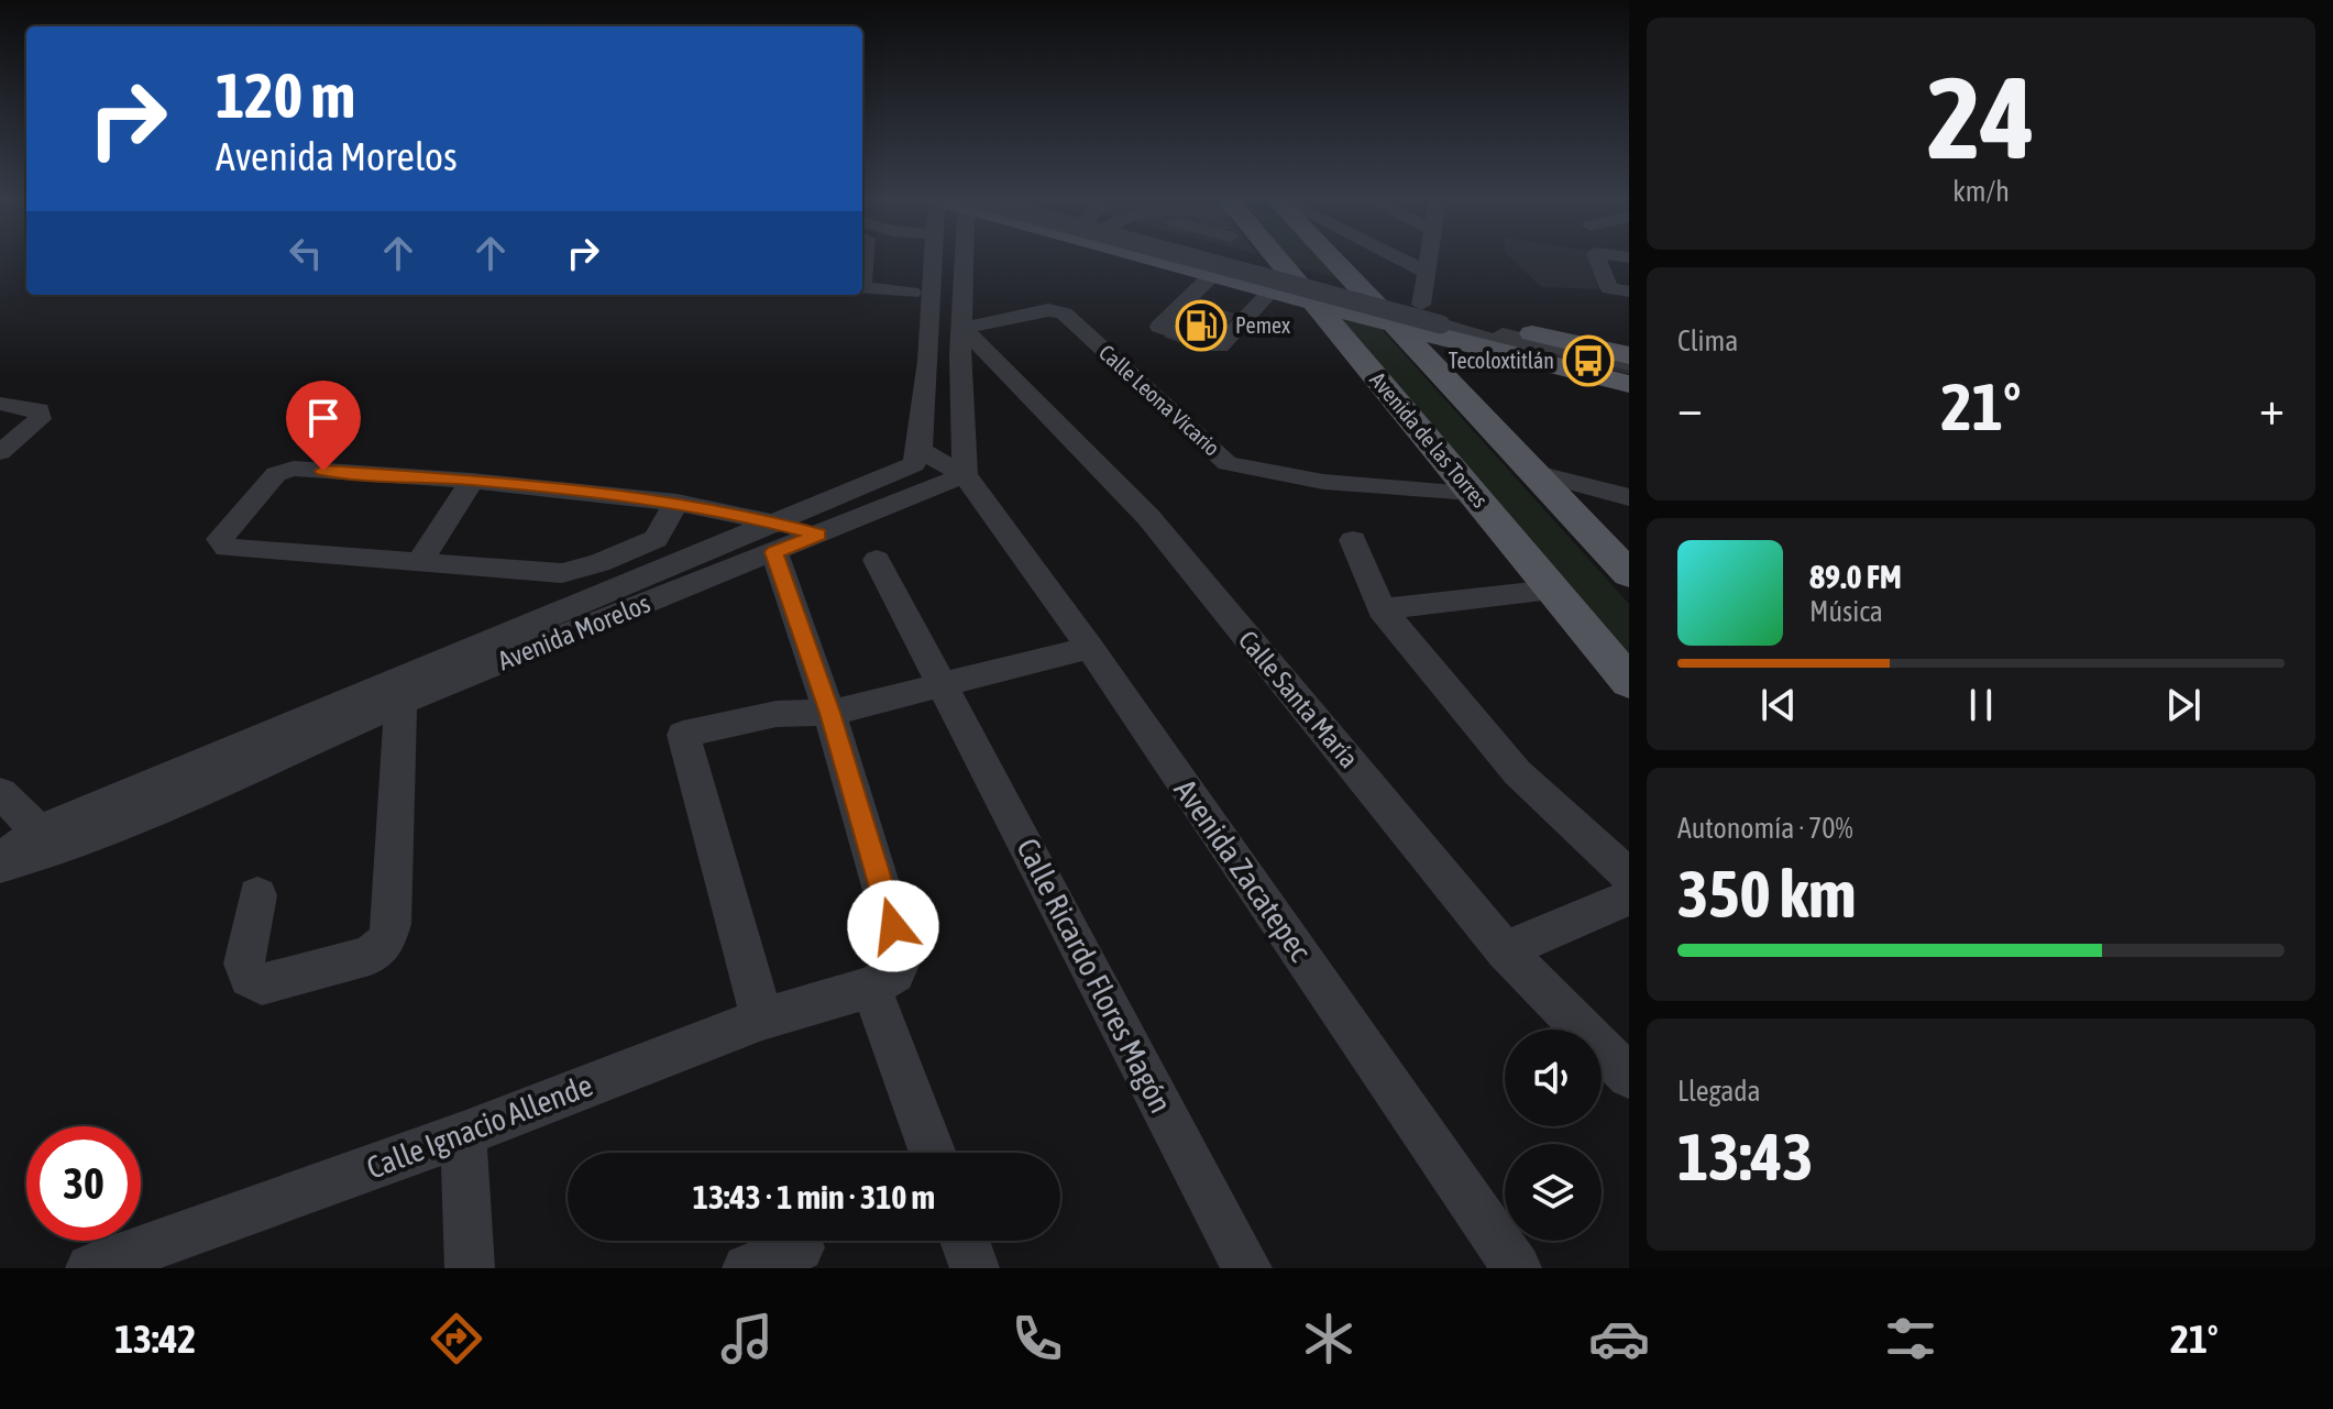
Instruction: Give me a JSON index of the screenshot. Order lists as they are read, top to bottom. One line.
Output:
{"streets":{"main road":["Avenida de las Torres"],"street":["Calle Leona Vicario","Avenida Morelos","Calle Santa María","Avenida Zacatepec","Calle Ricardo Flores Magón","Calle Ignacio Allende"]},"crossings":[["Calle Leona Vicario","Avenida de las Torres"],["Calle Leona Vicario","Calle Santa María"],["Avenida Morelos","Avenida Zacatepec"]],"places":{"fuel station":["Pemex"],"bus stop":["Tecoloxtitlán"]},"page":{"tile":[["24","km/h"],"Clima",["Autonomía · 70%","350 km"],["Llegada","13:43"]],"turn":["120 m","Avenida Morelos"],"heat":["−","21°","+"],"song":["89.0 FM","Música"],"limit":"30","trip":"13:43 · 1 min · 310 m","tabs":["13:42","21°"]}}
